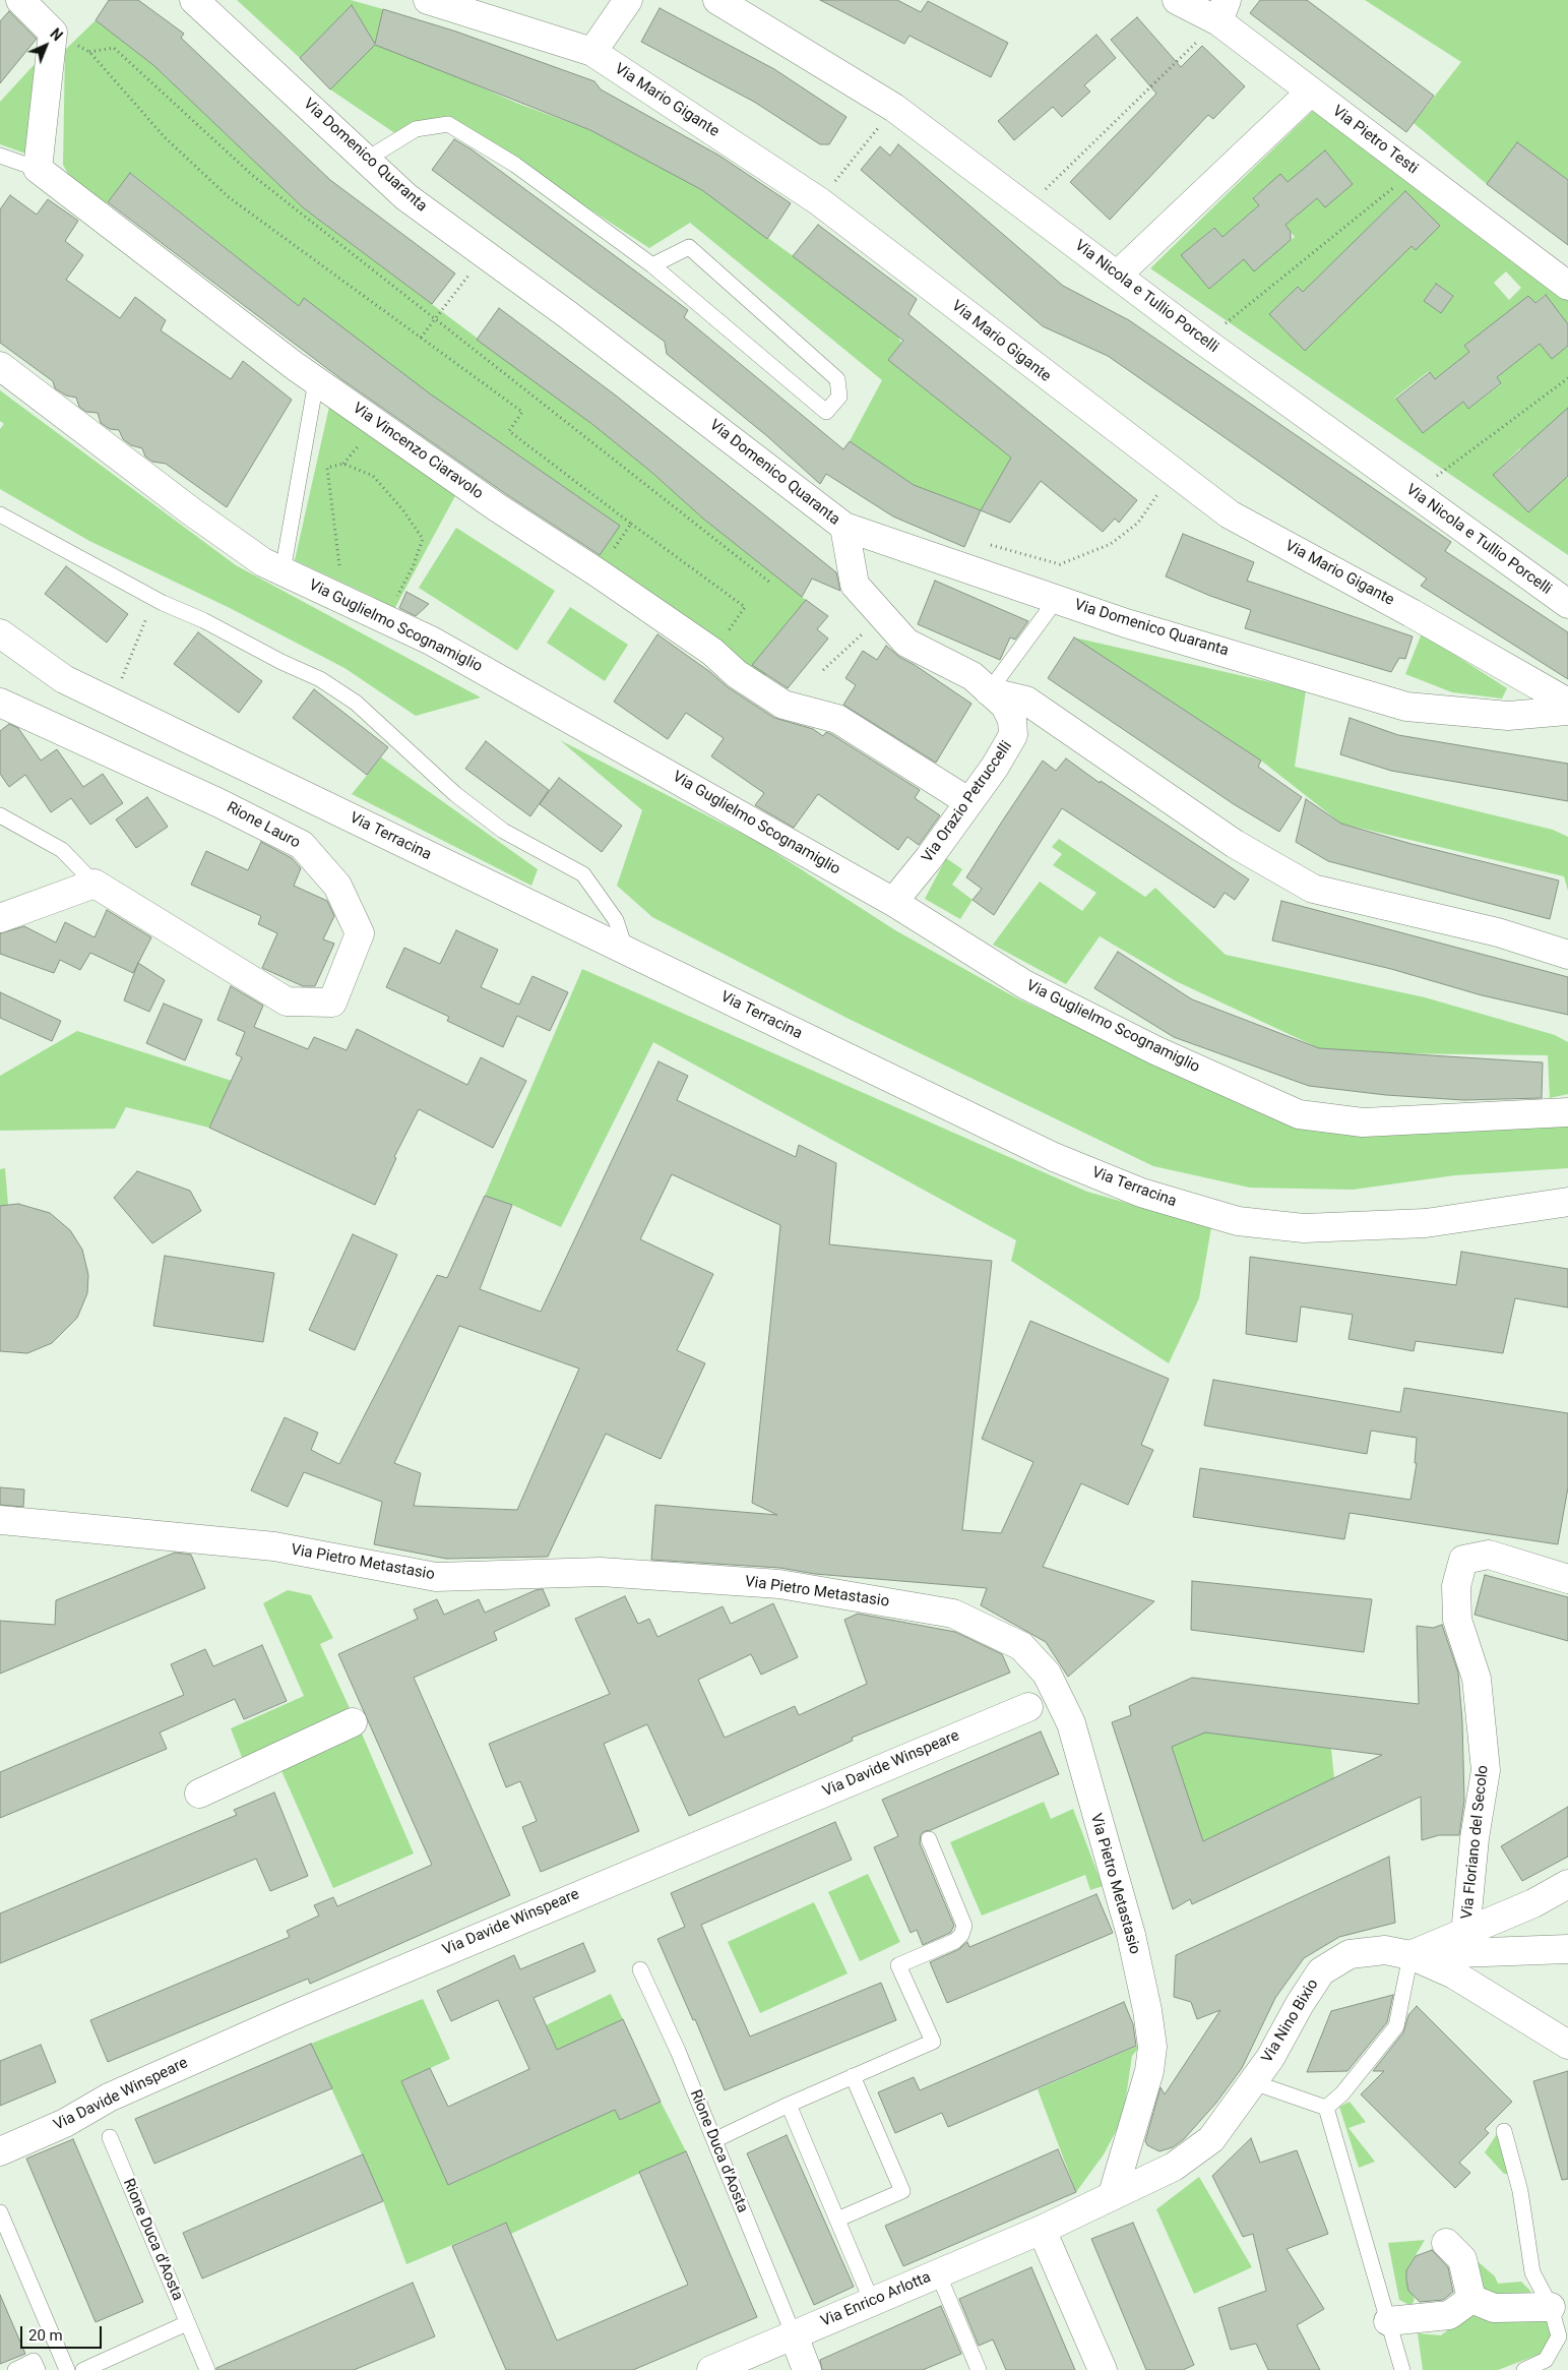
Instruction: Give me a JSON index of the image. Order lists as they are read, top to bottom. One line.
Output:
{"streets":{"street":["Via Mario Gigante","Via Pietro Testi","Via Domenico Quaranta","Via Nicola e Tullio Porcelli","Via Vincenzo Ciaravolo","Via Guglielmo Scognamiglio","Via Orazio Petruccelli","Rione Lauro","Via Terracina","Via Pietro Metastasio","Via Davide Winspeare","Via Floriano del Secolo","Via Nino Bixio","Via Enrico Arlotta"],"lane":["Rione Duca d'Aosta"]},"crossings":[["Via Domenico Quaranta","Via Orazio Petruccelli"],["Via Vincenzo Ciaravolo","Via Orazio Petruccelli"],["Via Guglielmo Scognamiglio","Via Orazio Petruccelli"],["Via Pietro Metastasio","Via Nino Bixio"],["Via Nino Bixio","Via Enrico Arlotta"],["Rione Duca d'Aosta","Via Enrico Arlotta"]],"scale_bar":"20 m","north":"top right"}
